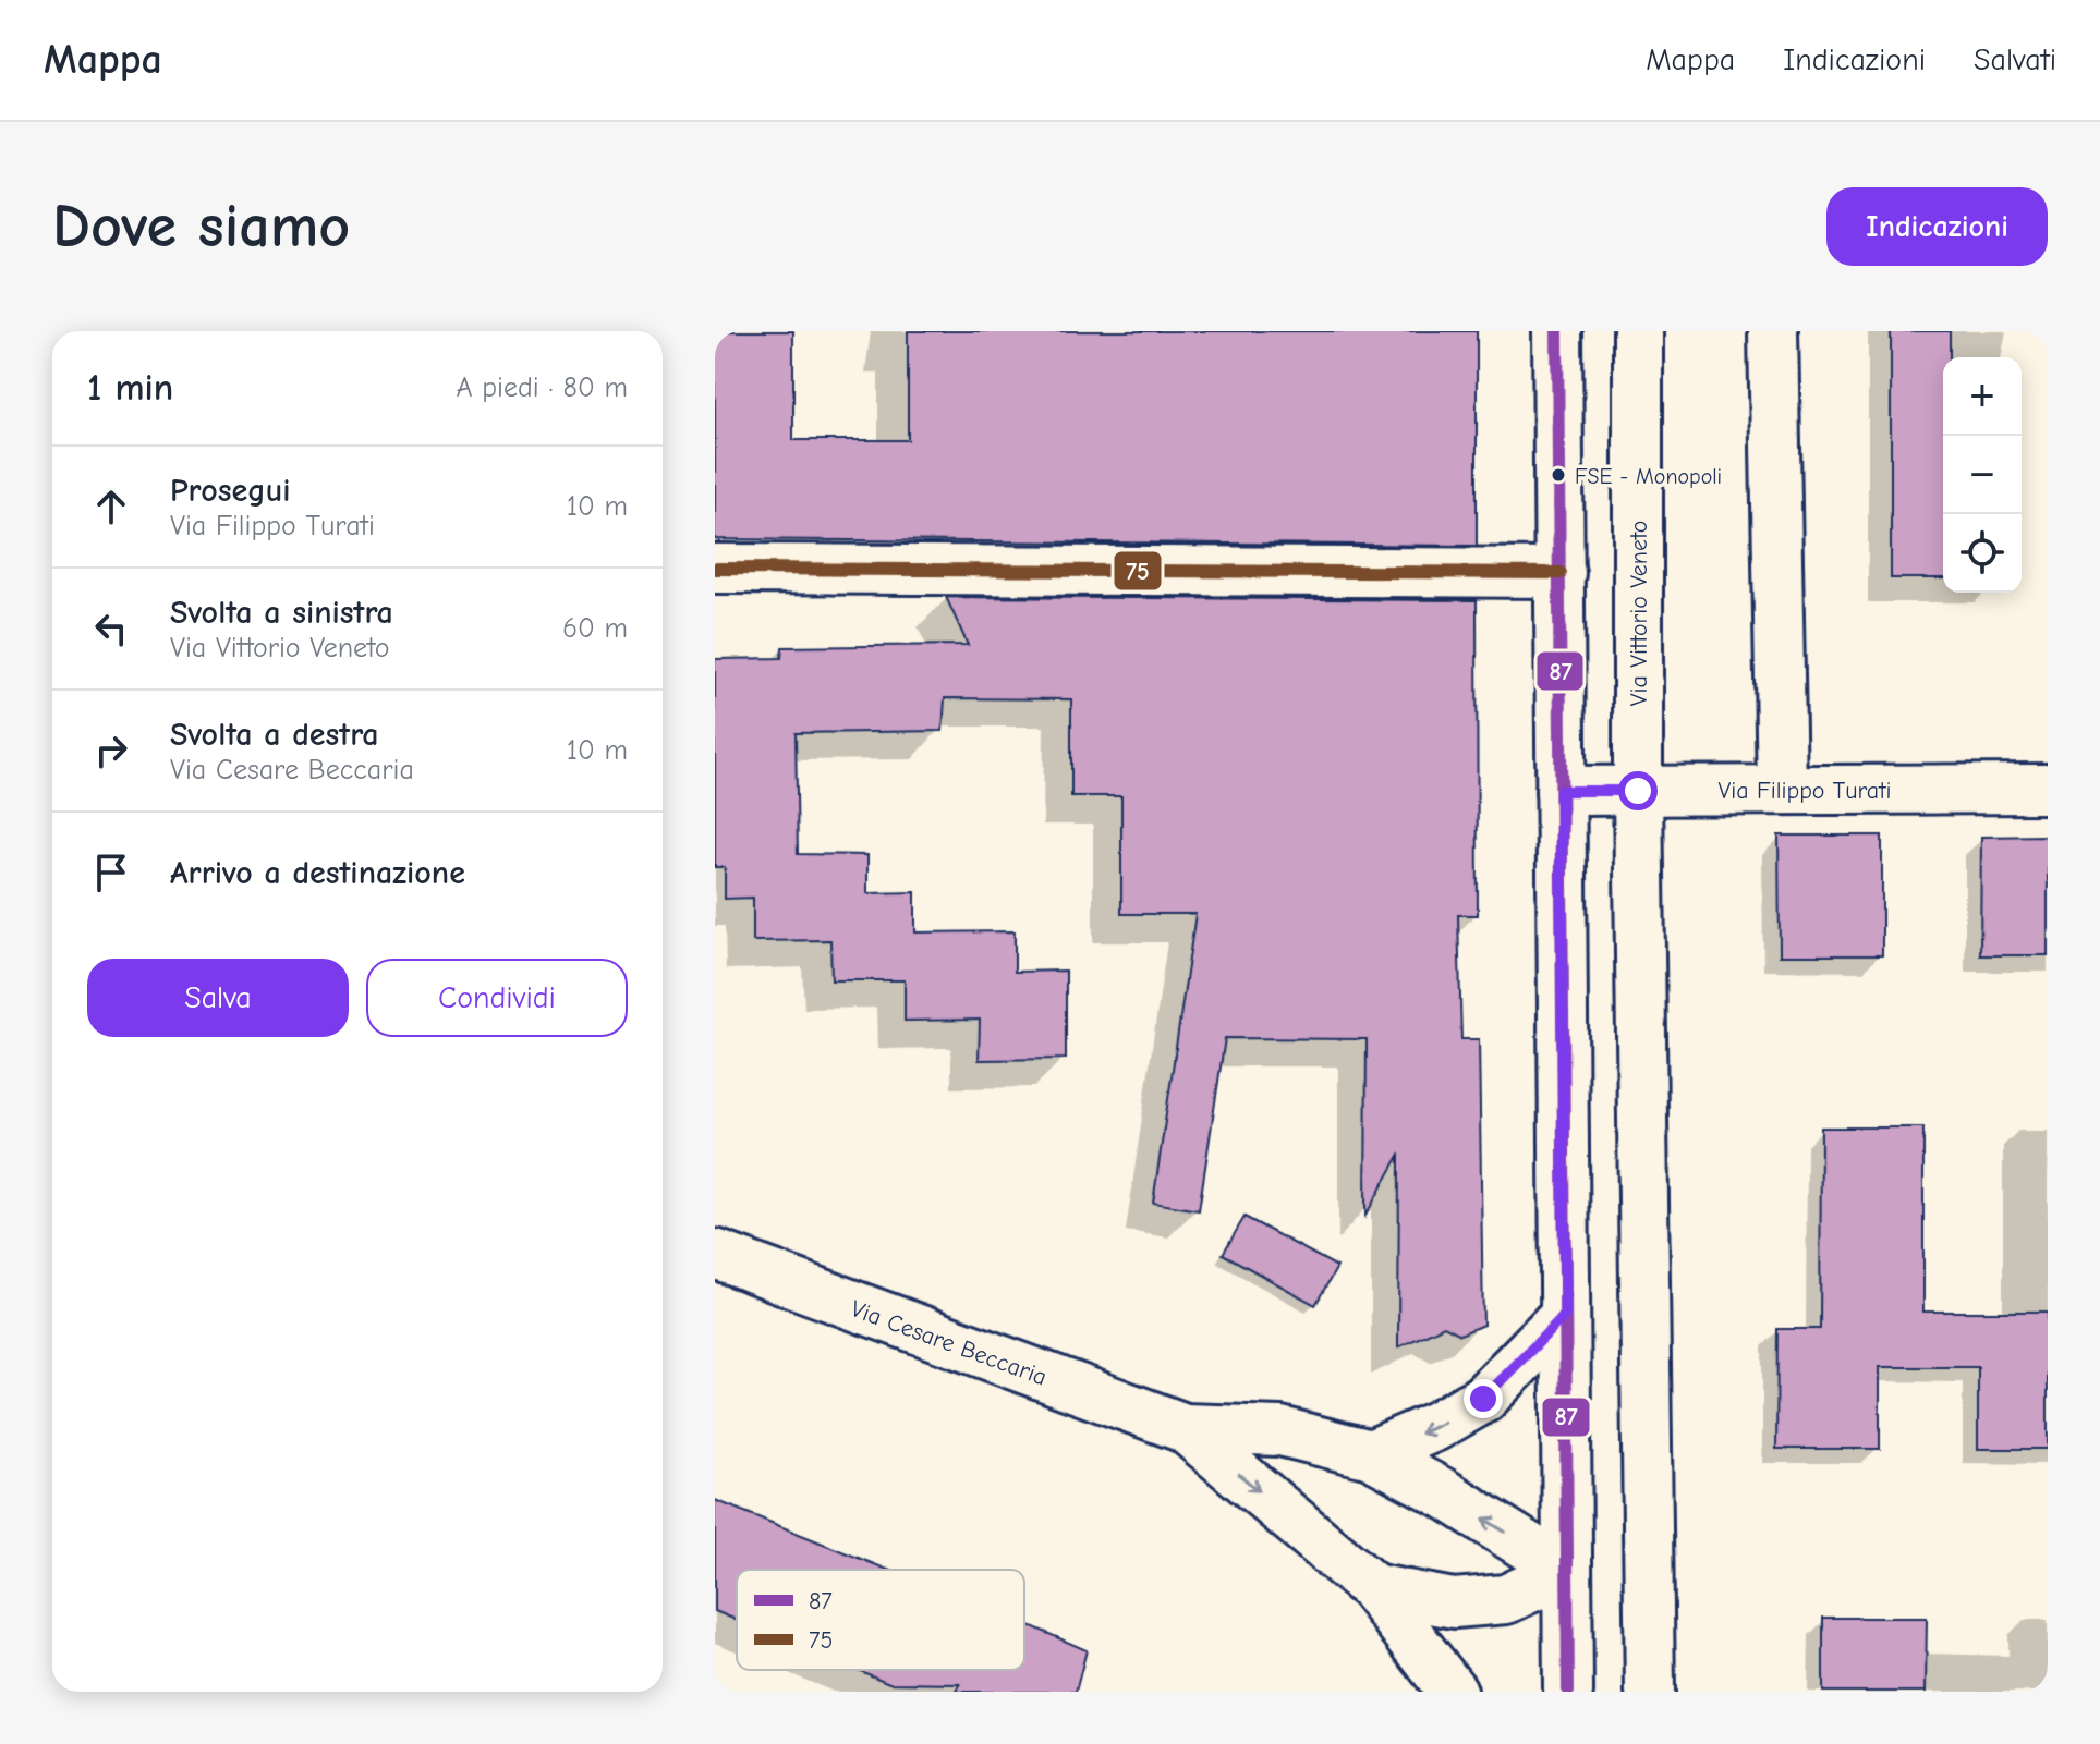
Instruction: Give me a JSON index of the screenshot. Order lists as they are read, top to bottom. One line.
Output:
{"streets":{"street":["Via Vittorio Veneto","Via Filippo Turati","Via Cesare Beccaria"]},"crossings":[["Via Vittorio Veneto","Via Filippo Turati"]],"places":["FSE - Monopoli"],"lines":["transit line 87","transit line 75"],"legend":["87","75"],"page":{"header":"Mappa","nav":["Mappa","Indicazioni","Salvati"],"buttons":["Indicazioni",["Salva","Condividi"]],"title":"Dove siamo","heading":["1 min","A piedi · 80 m"],"map_buttons":["+","−"],"list":[["Prosegui","Via Filippo Turati","10 m"],["Svolta a sinistra","Via Vittorio Veneto","60 m"],["Svolta a destra","Via Cesare Beccaria","10 m"],"Arrivo a destinazione"]}}
